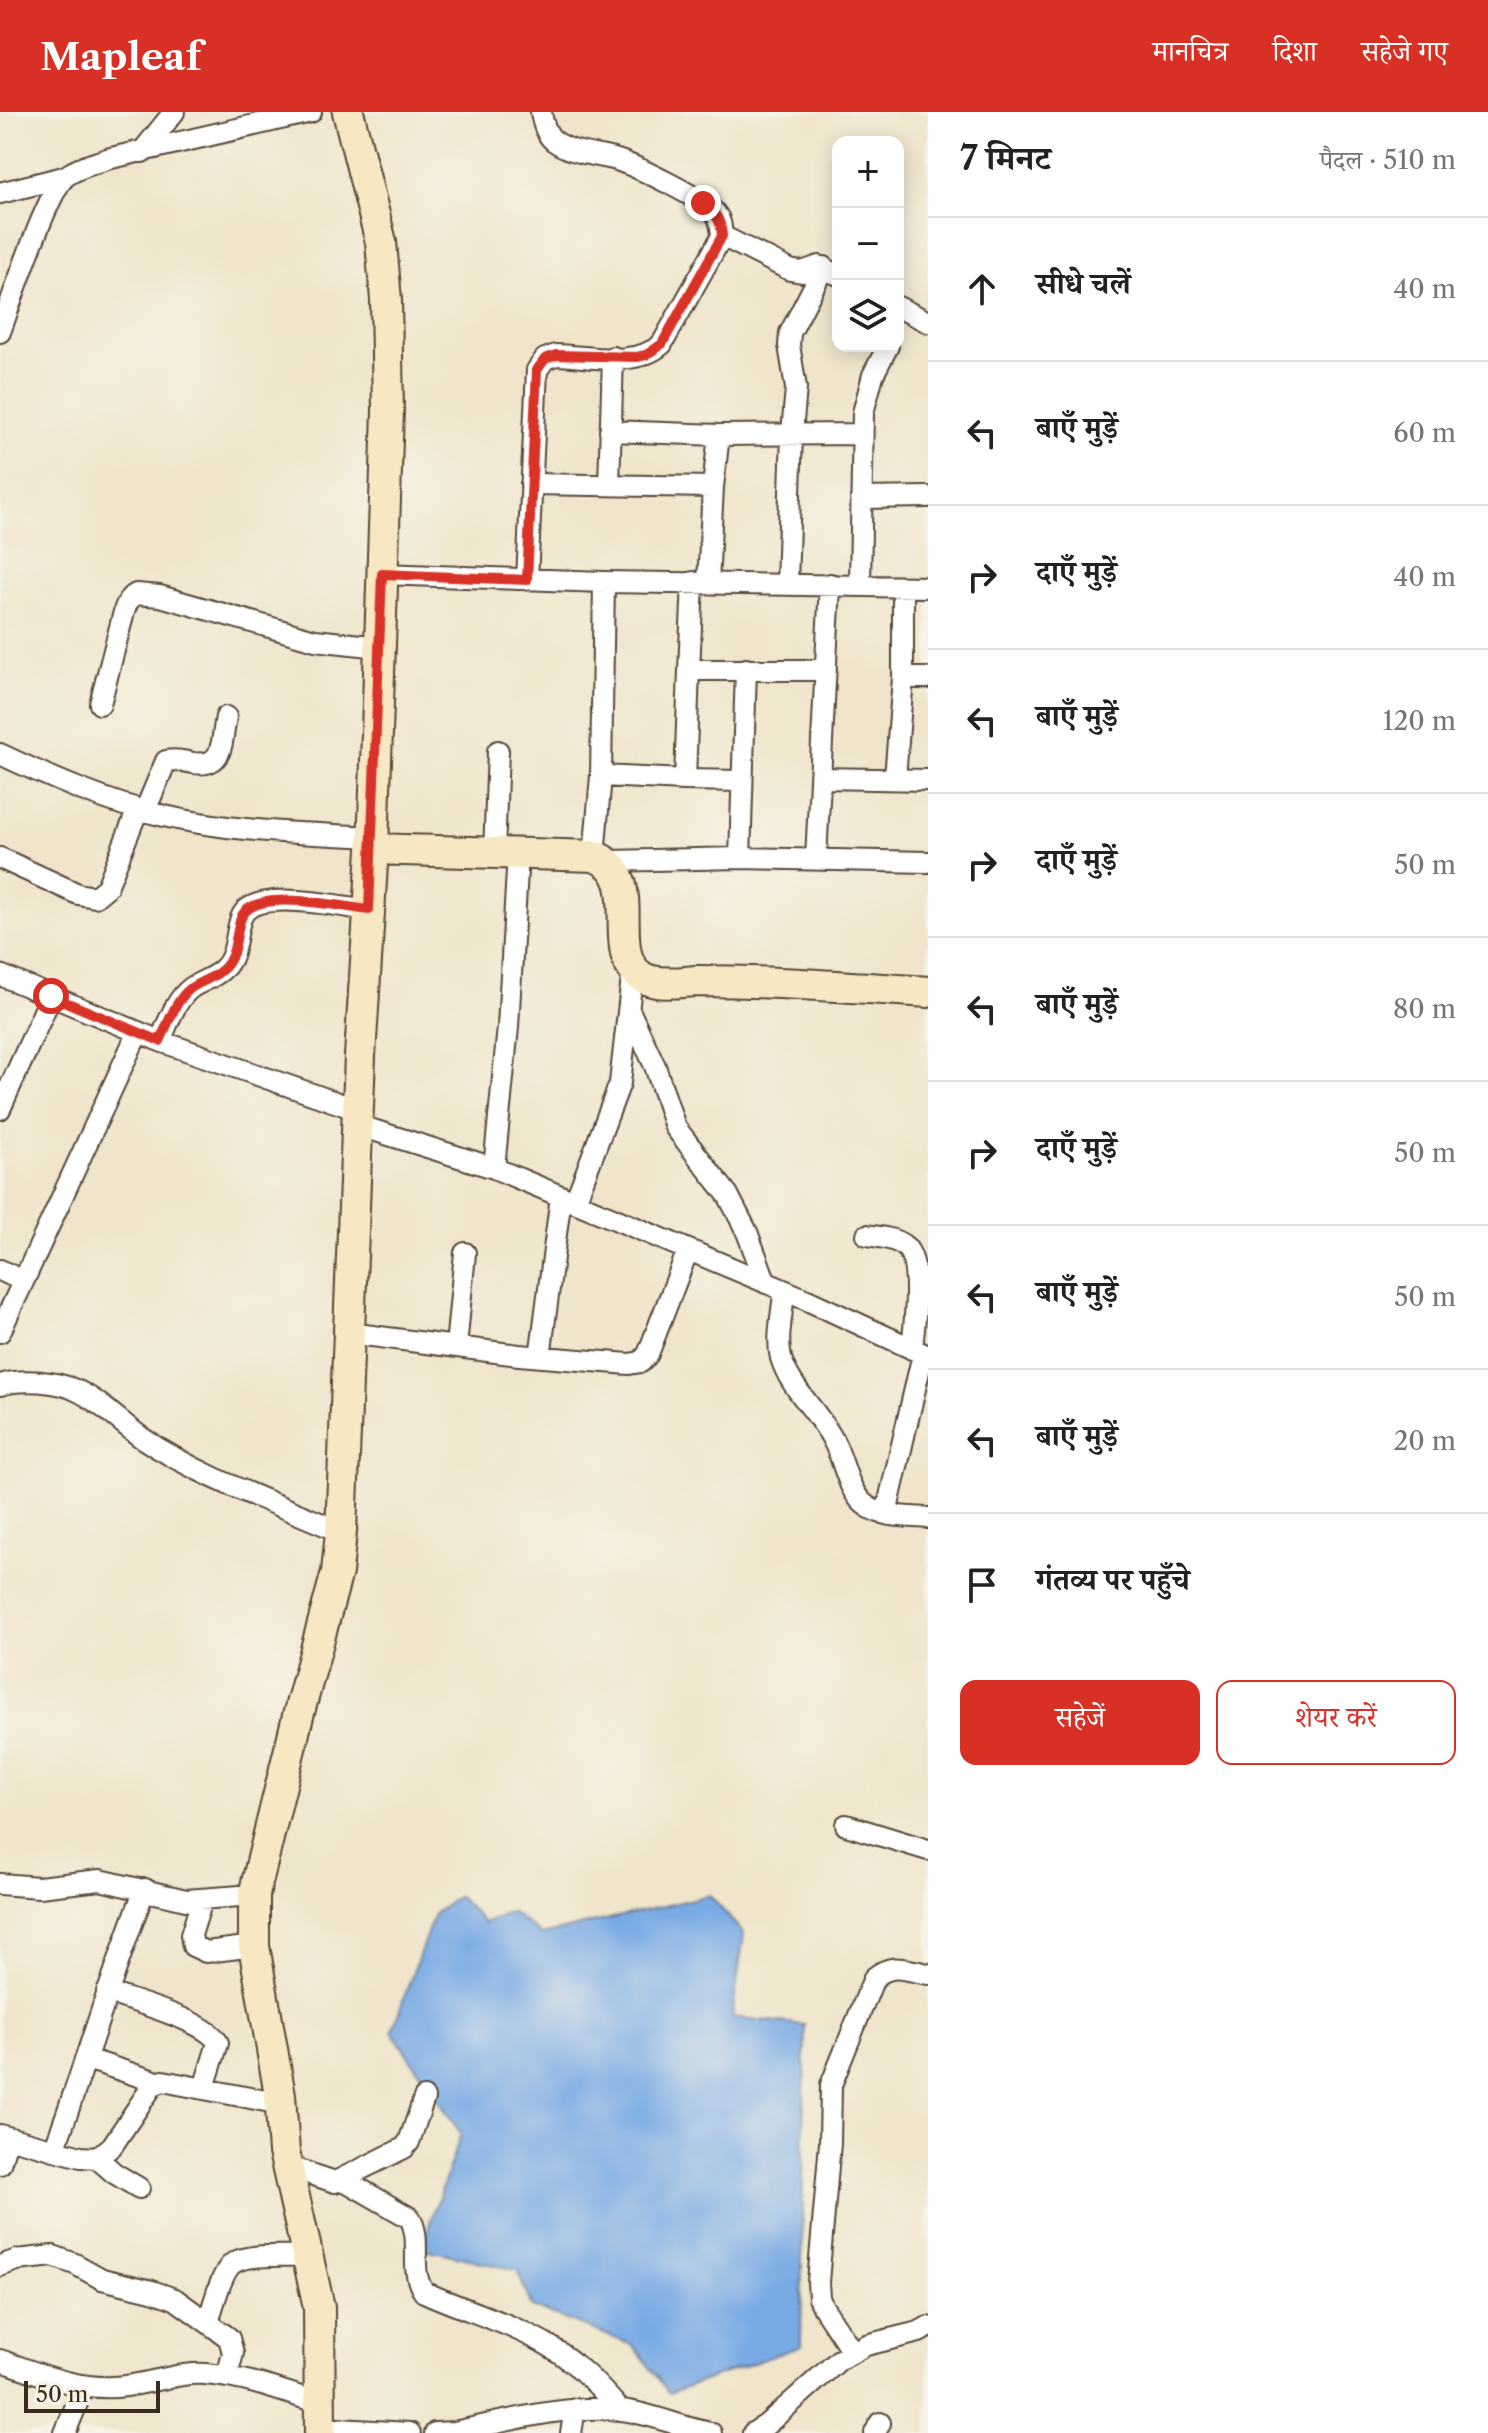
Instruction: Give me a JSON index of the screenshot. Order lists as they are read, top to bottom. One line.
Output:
{"scale_bar":"50 m","page":{"header":"Mapleaf","nav":["मानचित्र","दिशा","सहेजे गए"],"heading":["7 मिनट","पैदल · 510 m"],"map_buttons":["+","−"],"list":[["सीधे चलें","40 m"],["बाएँ मुड़ें","60 m"],["दाएँ मुड़ें","40 m"],["बाएँ मुड़ें","120 m"],["दाएँ मुड़ें","50 m"],["बाएँ मुड़ें","80 m"],["दाएँ मुड़ें","50 m"],["बाएँ मुड़ें","50 m"],["बाएँ मुड़ें","20 m"],"गंतव्य पर पहुँचे"],"buttons":["सहेजें","शेयर करें"],"scale":"50 m"}}
